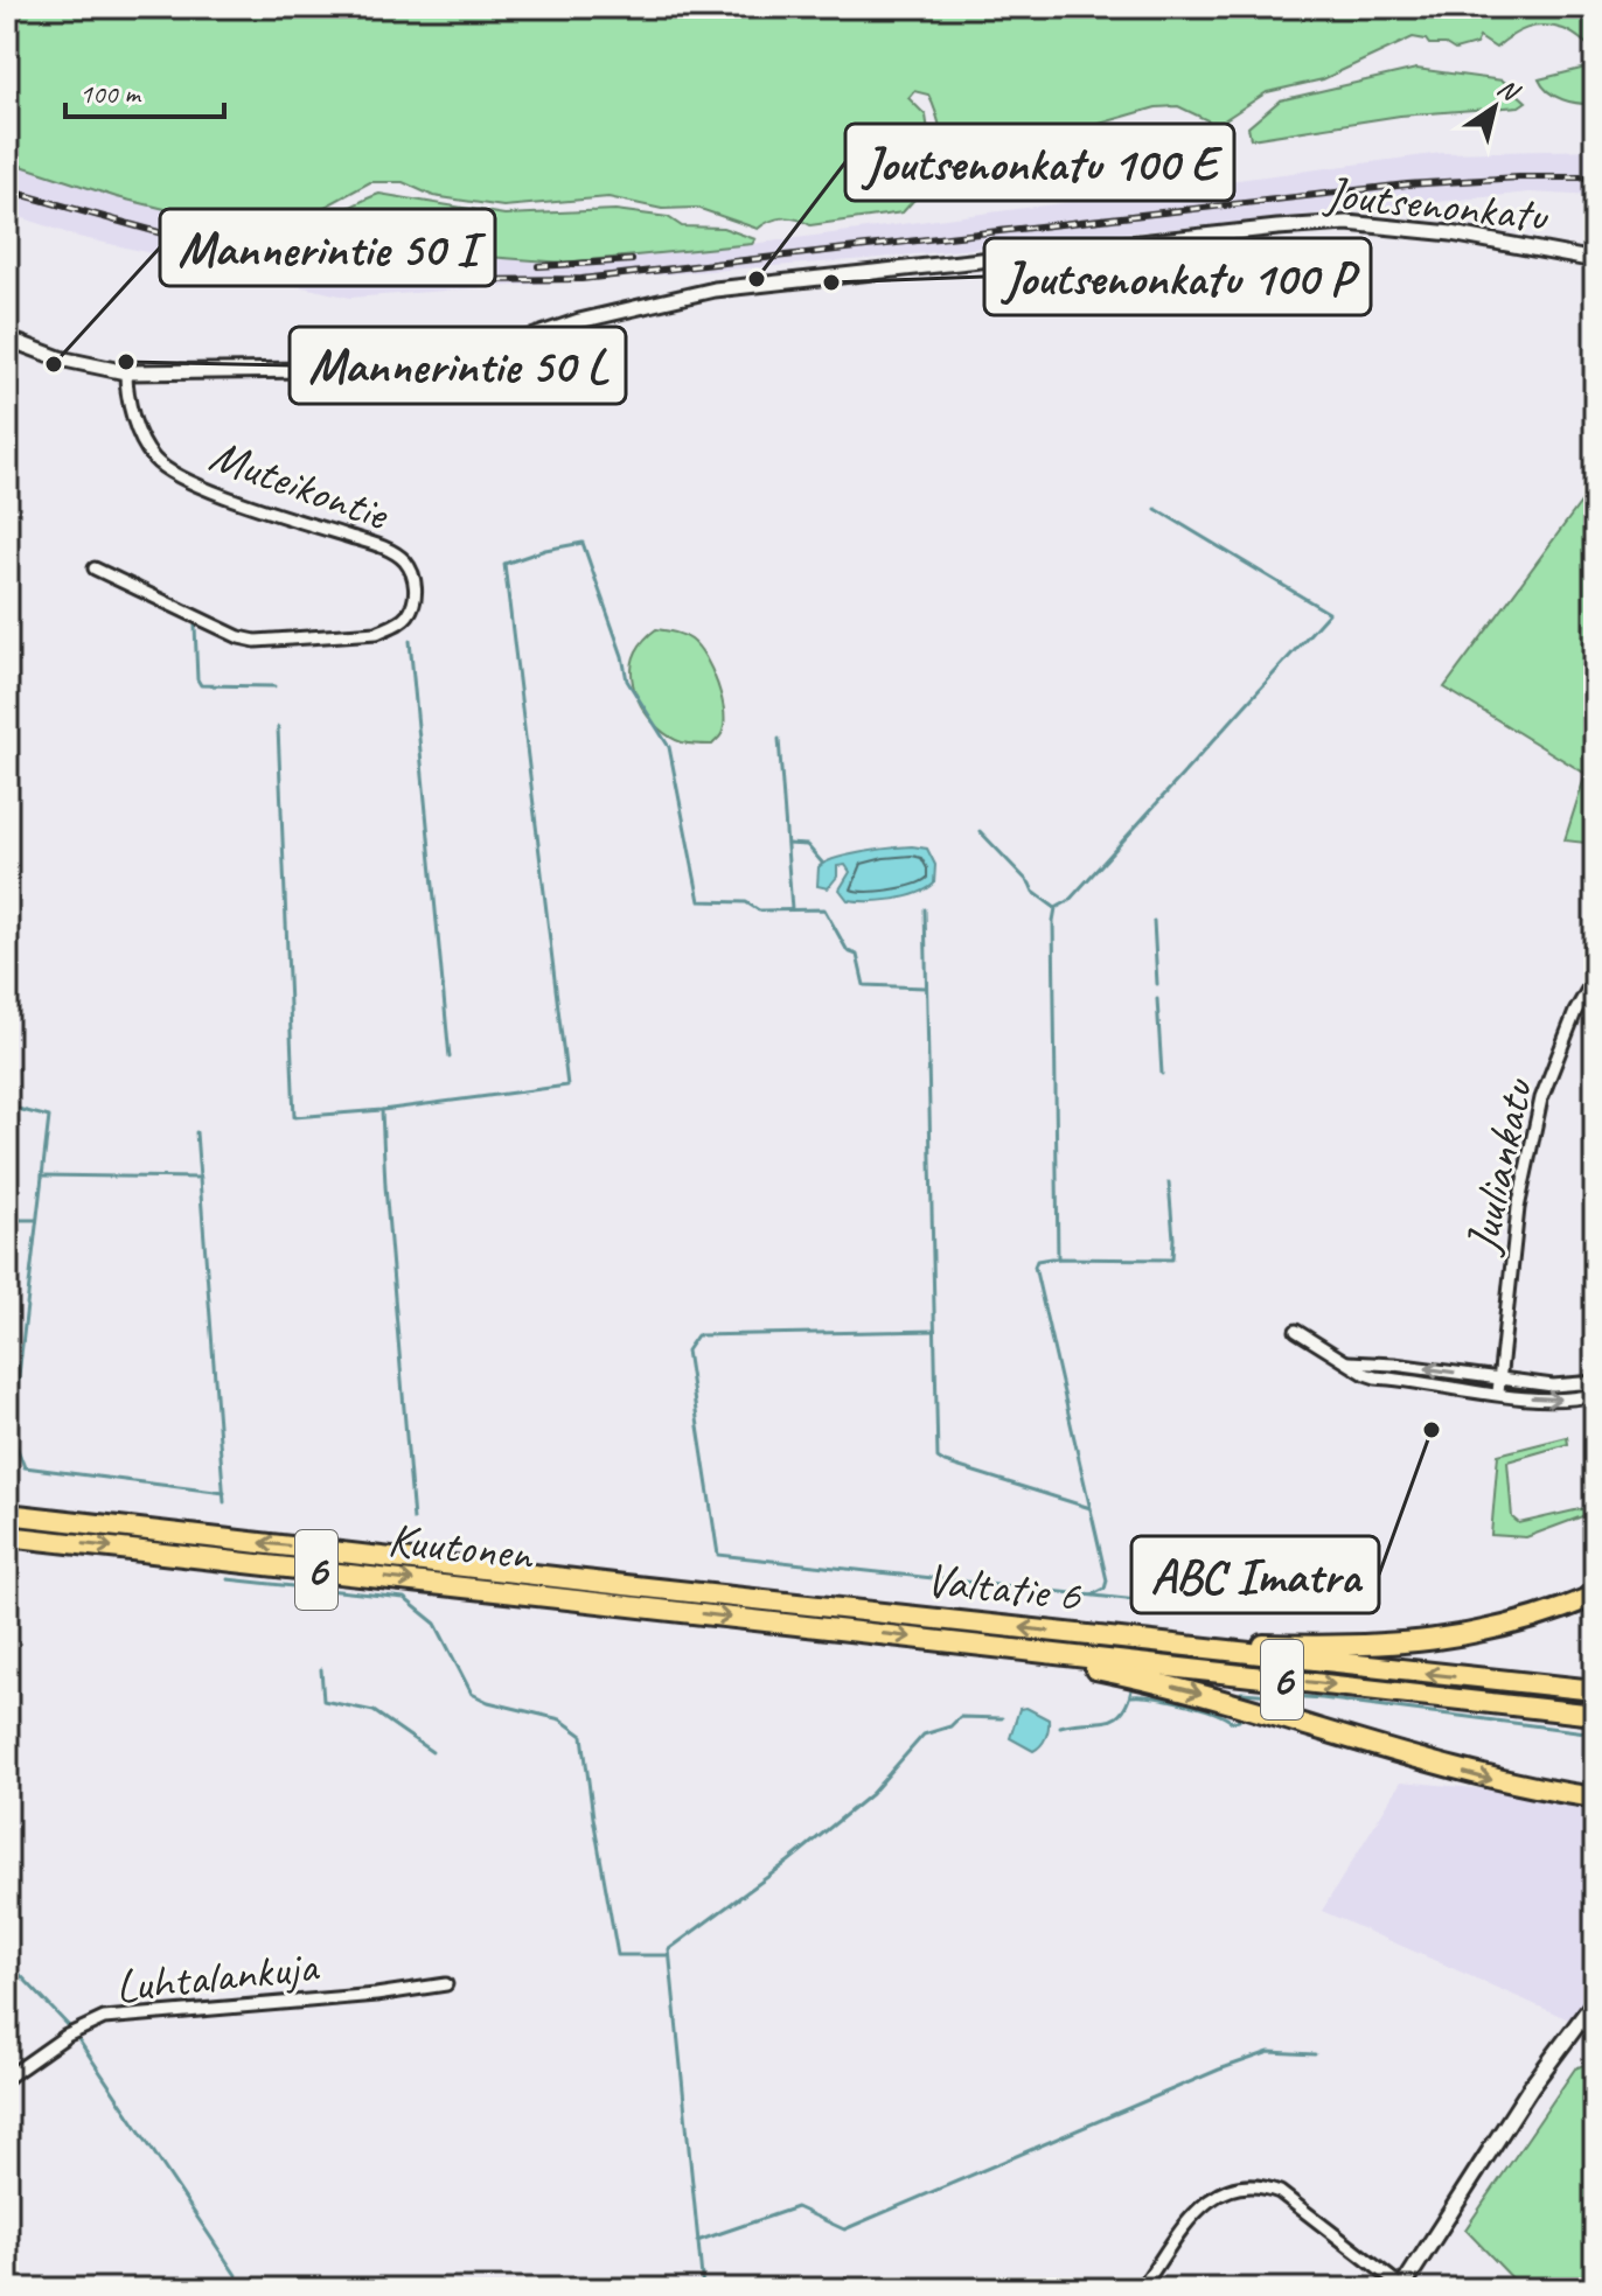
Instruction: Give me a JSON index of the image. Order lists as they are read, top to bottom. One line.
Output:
{"streets":{"highway":["Kuutonen","6","Valtatie 6"],"street":["Joutsenonkatu","Muteikontie","Juuliankatu","Luhtalankuja"]},"crossings":[["Joutsenonkatu","Muteikontie"],["Kuutonen","Valtatie 6"]],"places":["Joutsenonkatu 100 E","Joutsenonkatu 100 P","Mannerintie 50 L","Mannerintie 50 I","ABC Imatra"],"scale_bar":"100 m","north":"top right"}
